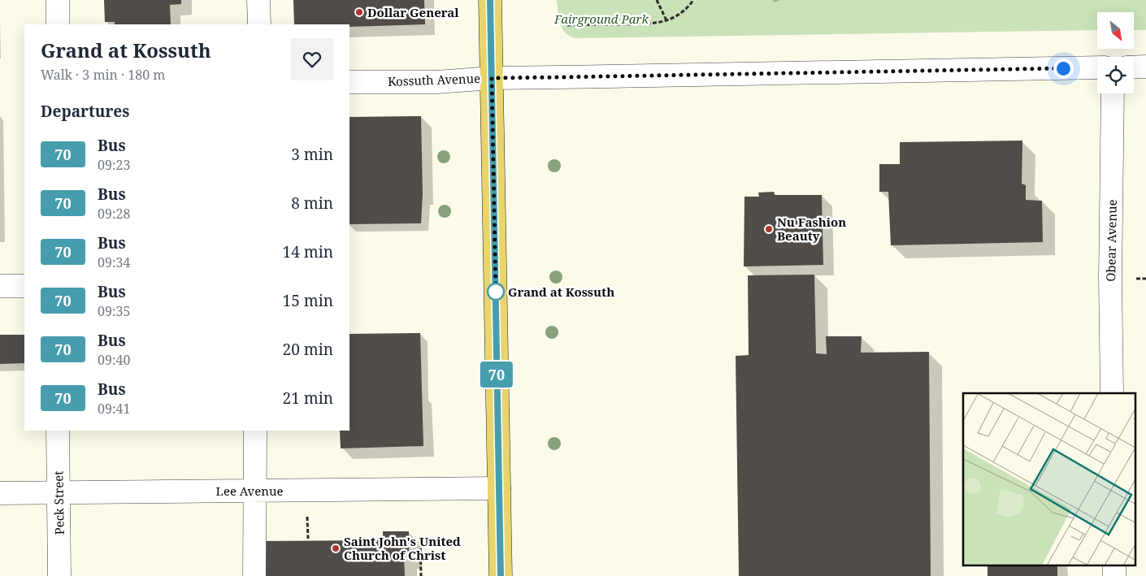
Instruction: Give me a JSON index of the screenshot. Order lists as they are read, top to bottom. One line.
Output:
{"streets":{"street":["Kossuth Avenue","Obear Avenue","Lee Avenue","Peck Street"]},"crossings":[["Lee Avenue","Peck Street"]],"parks":["Fairground Park"],"places":["Dollar General","Nu Fashion Beauty","Grand at Kossuth","Saint John's United Church of Christ"],"lines":["bus line 70"],"north":"bottom right","page":{"on_map":"70","heading":[["Grand at Kossuth","Walk · 3 min · 180 m"],"Departures"],"list":[{"mark":"70","name":"Bus","note":"09:23","value":"3 min"},{"mark":"70","name":"Bus","note":"09:28","value":"8 min"},{"mark":"70","name":"Bus","note":"09:34","value":"14 min"},{"mark":"70","name":"Bus","note":"09:35","value":"15 min"},{"mark":"70","name":"Bus","note":"09:40","value":"20 min"},{"mark":"70","name":"Bus","note":"09:41","value":"21 min"}]}}
